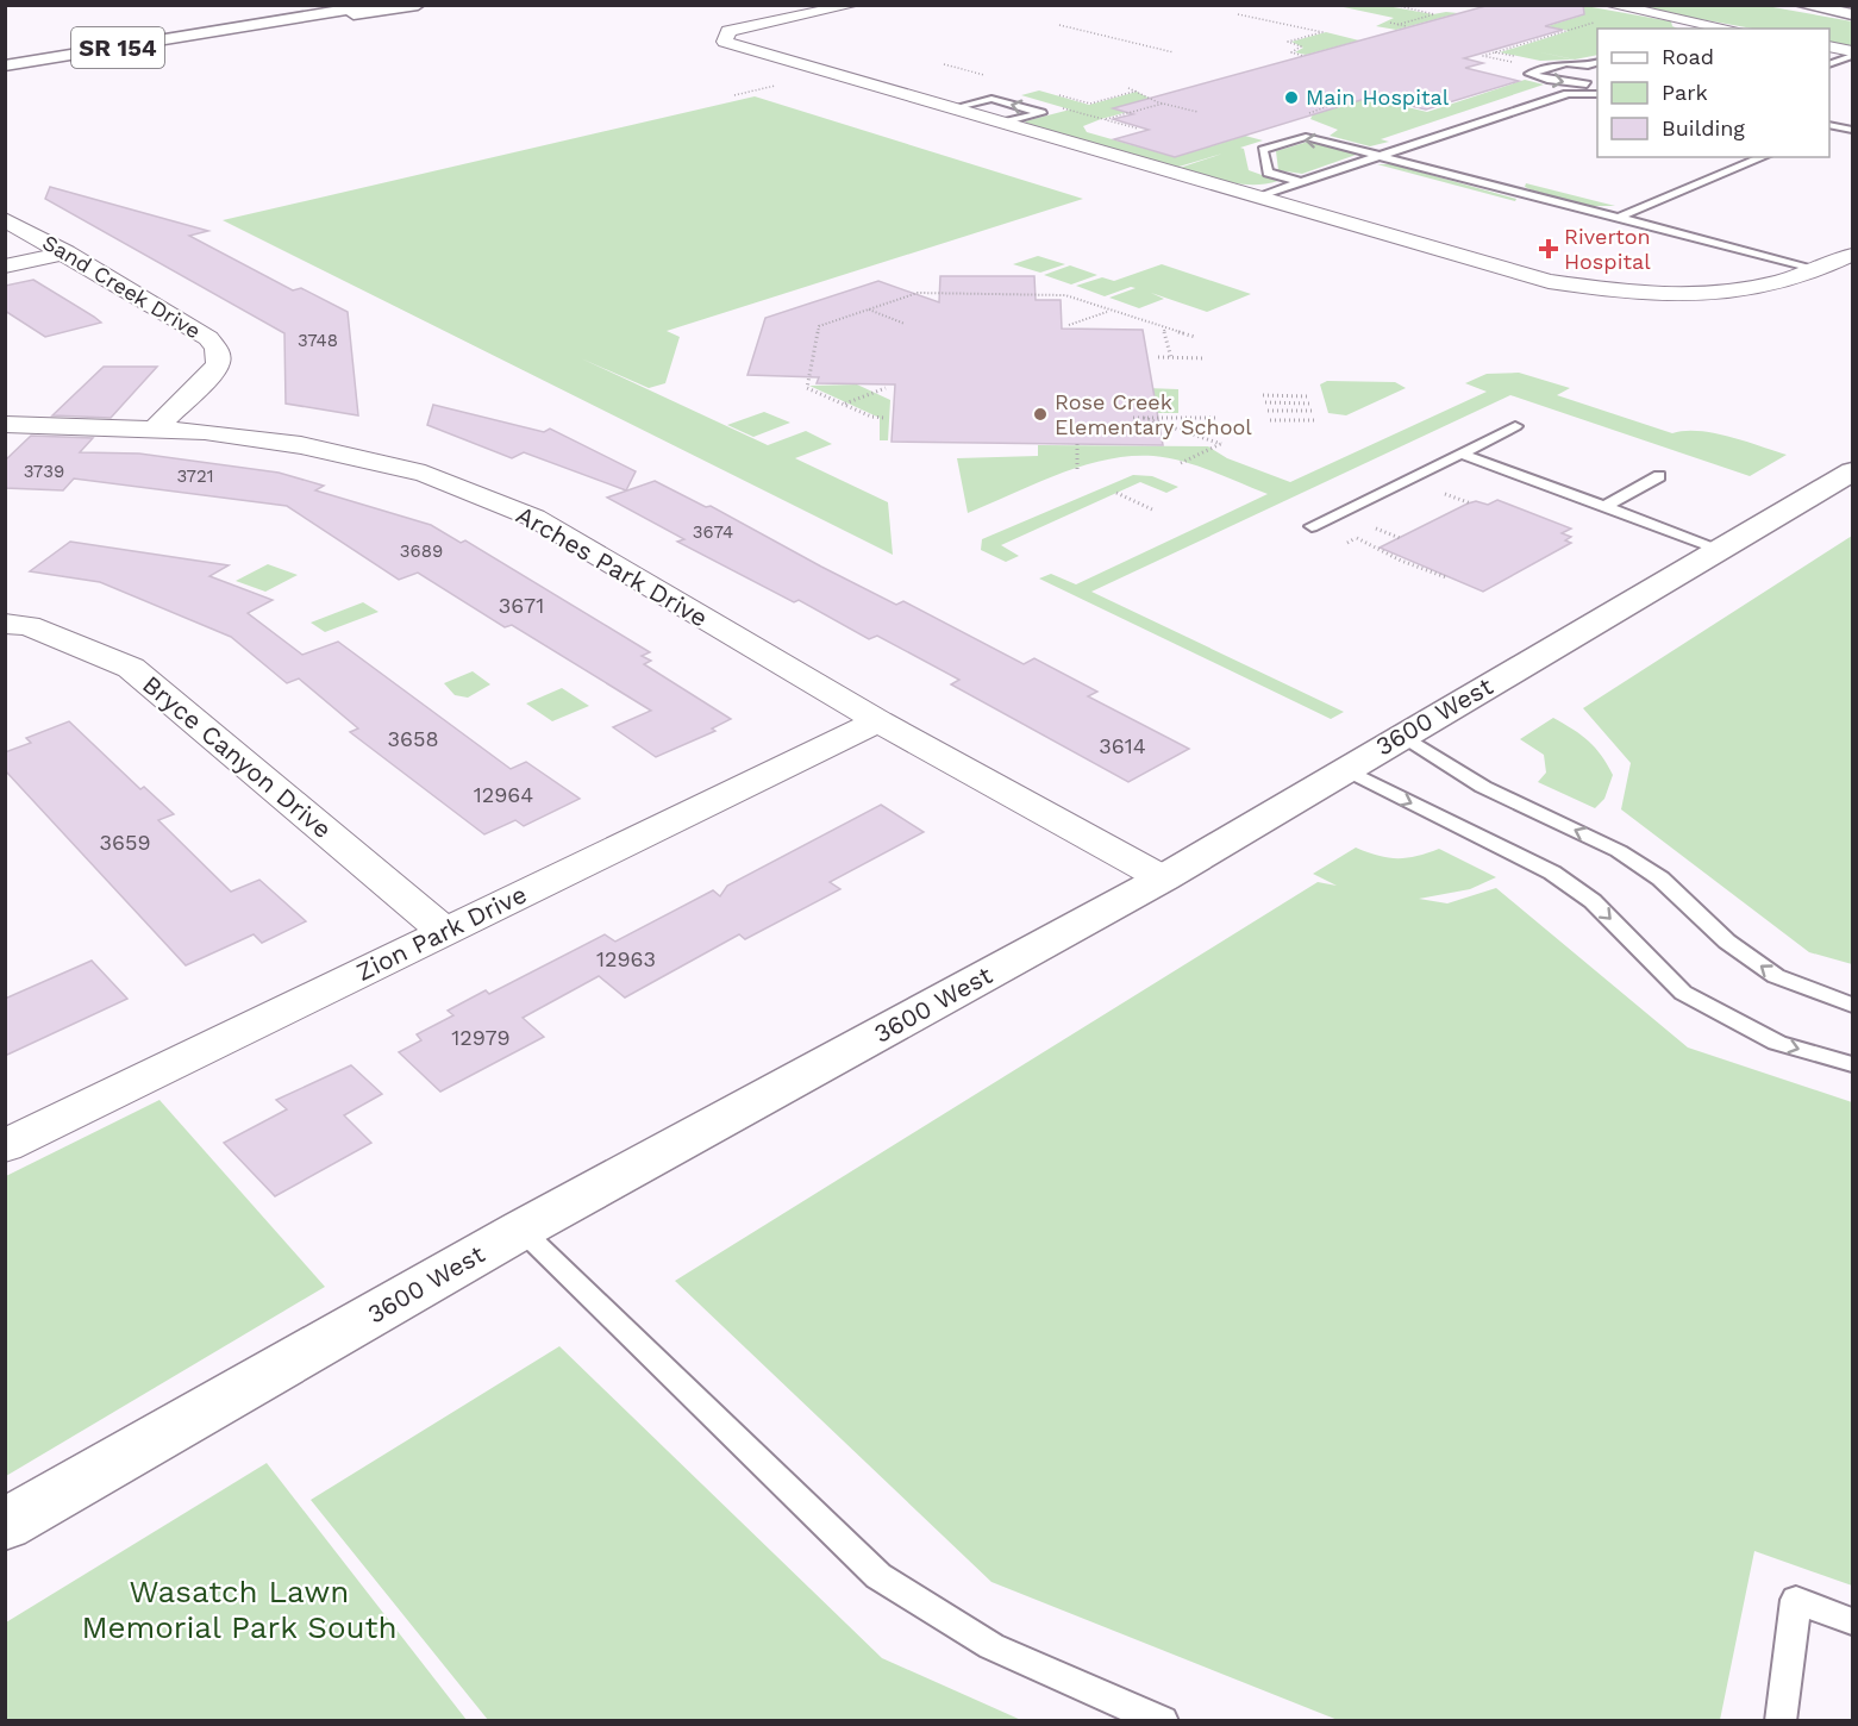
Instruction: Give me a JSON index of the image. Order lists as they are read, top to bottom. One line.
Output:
{"streets":{"main road":["SR 154","3600 West"],"street":["Sand Creek Drive","Arches Park Drive","Bryce Canyon Drive","Zion Park Drive"]},"crossings":[["Sand Creek Drive","Arches Park Drive"],["Arches Park Drive","3600 West"],["Arches Park Drive","Zion Park Drive"],["Bryce Canyon Drive","Zion Park Drive"]],"parks":["Wasatch Lawn Memorial Park South"],"places":{"other":["Main Hospital","Rose Creek Elementary School"],"health":["Riverton Hospital"]},"house_numbers":["3748","3739","3721","3674","3689","3671","3658","3614","12964","3659","12963","12979"],"legend":["Road","Park","Building"]}
